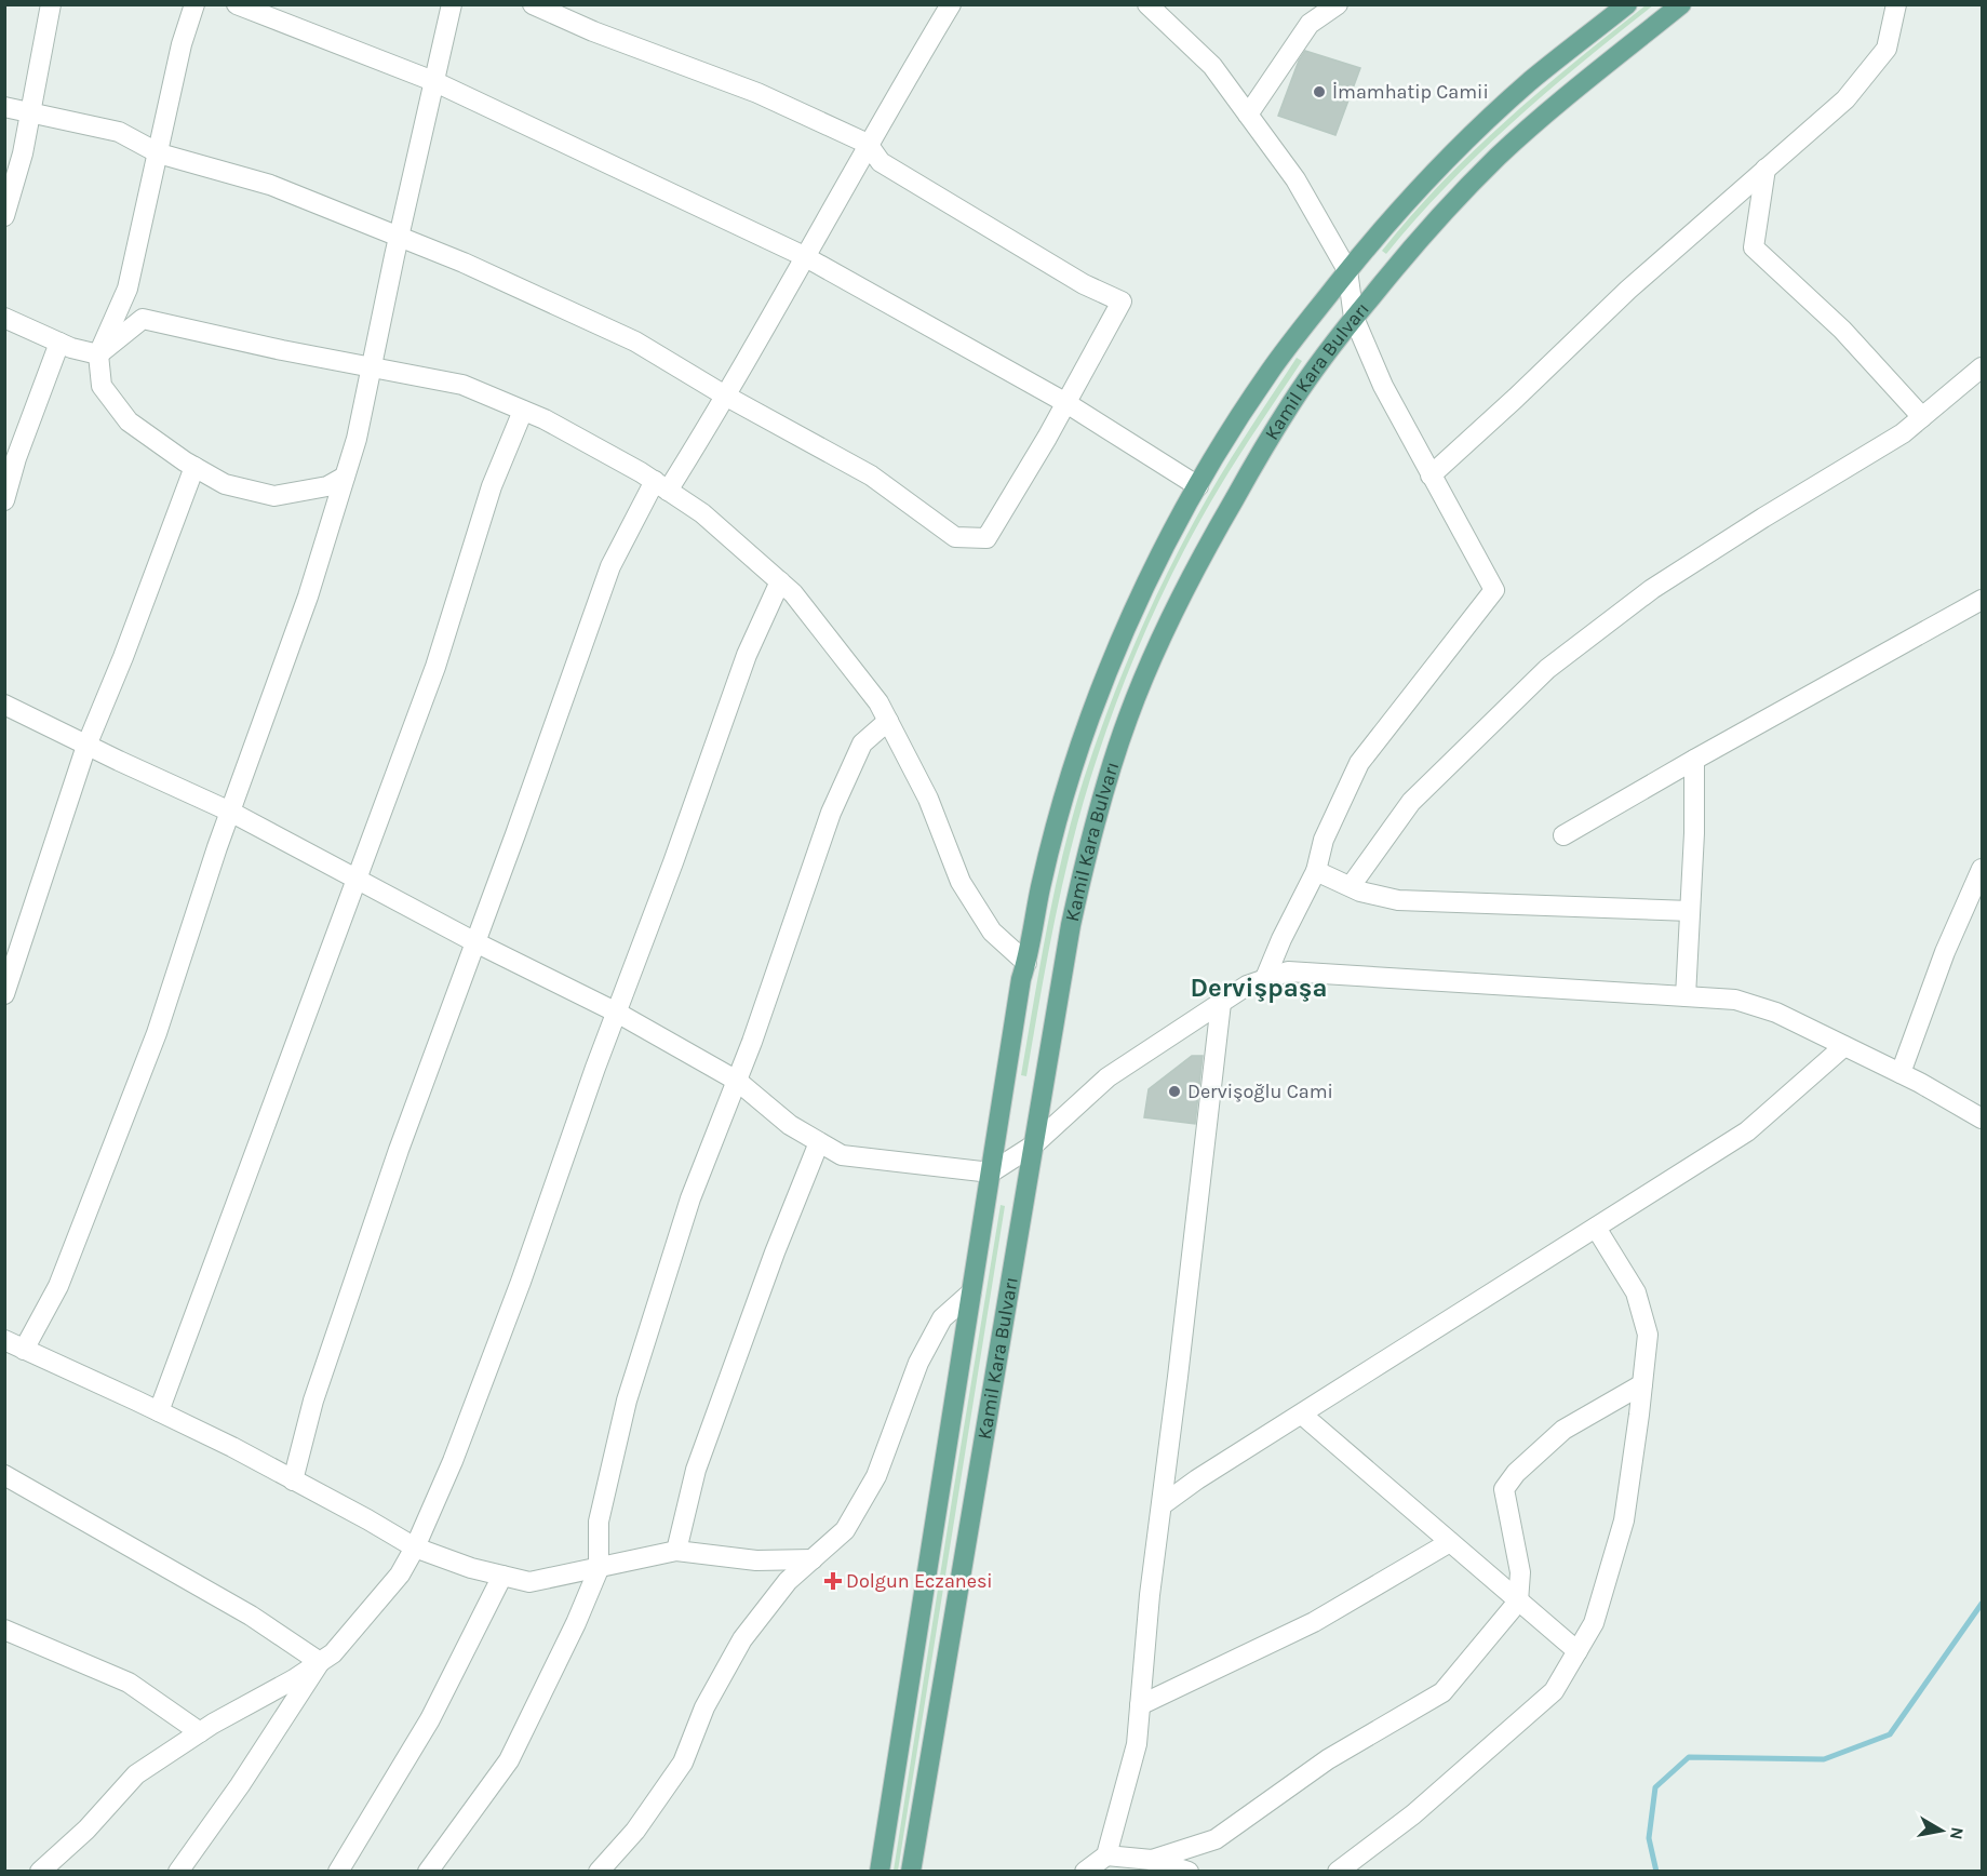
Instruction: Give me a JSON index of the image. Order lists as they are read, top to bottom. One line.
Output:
{"streets":{"main road":["Kamil Kara Bulvarı"]},"districts":["Dervişpaşa"],"places":{"other":["İmamhatip Camii","Dervişoğlu Cami"],"health":["Dolgun Eczanesi"]},"north":"right"}
